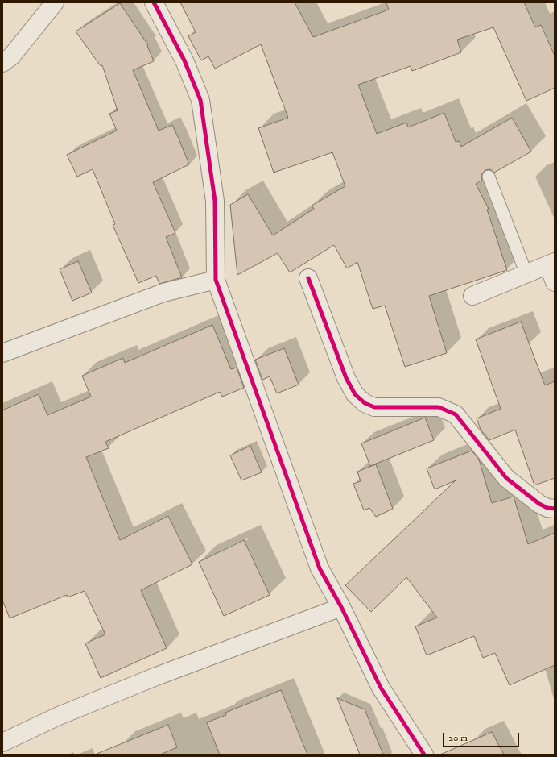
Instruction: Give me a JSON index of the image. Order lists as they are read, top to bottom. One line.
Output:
{"scale_bar":"20 m"}
